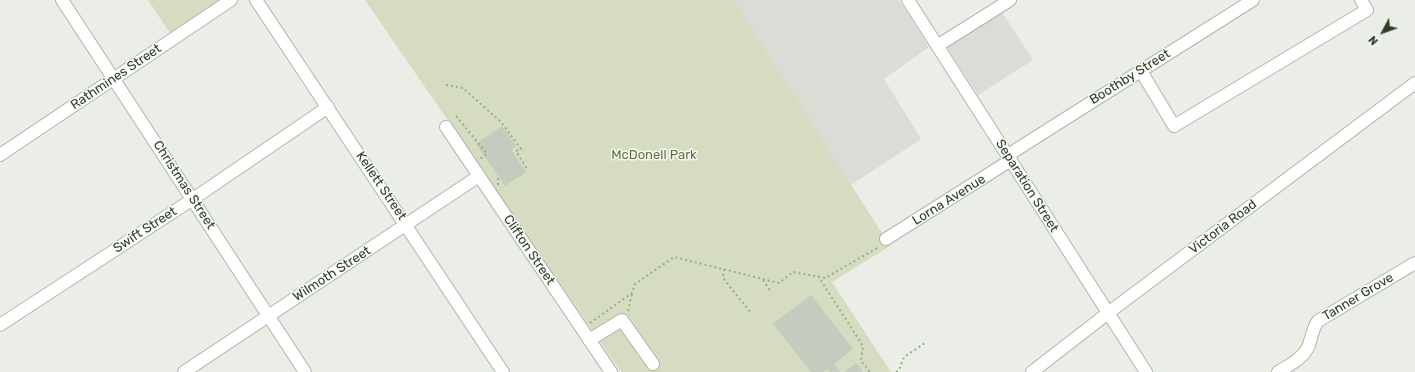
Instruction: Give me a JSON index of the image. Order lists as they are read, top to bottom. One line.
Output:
{"streets":{"street":["Rathmines Street","Boothby Street","Christmas Street","Kellett Street","Separation Street","Lorna Avenue","Victoria Road","Swift Street","Clifton Street","Wilmoth Street","Tanner Grove"]},"crossings":[["Rathmines Street","Christmas Street"],["Boothby Street","Separation Street"],["Boothby Street","Lorna Avenue"],["Christmas Street","Swift Street"],["Christmas Street","Wilmoth Street"],["Kellett Street","Swift Street"],["Kellett Street","Wilmoth Street"],["Separation Street","Lorna Avenue"],["Separation Street","Victoria Road"],["Clifton Street","Wilmoth Street"]],"parks":["McDonell Park"],"north":"bottom left"}
